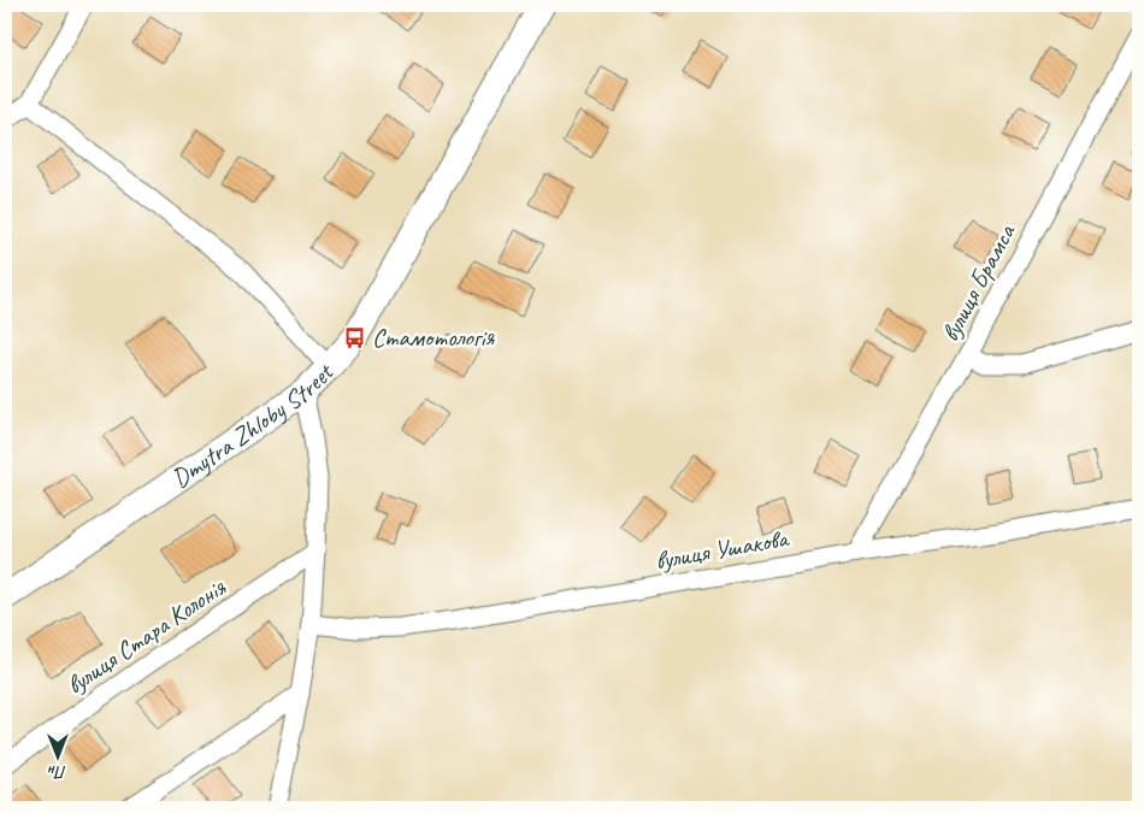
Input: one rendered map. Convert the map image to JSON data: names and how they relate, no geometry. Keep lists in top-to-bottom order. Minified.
{"streets":{"main road":["Dmytra Zhloby Street"],"street":["вулиця Брамса","вулиця Ушакова","вулиця Стара Колонія"]},"crossings":[["вулиця Брамса","вулиця Ушакова"]],"places":{"bus stop":["Стамотологія"]},"north":"bottom"}
